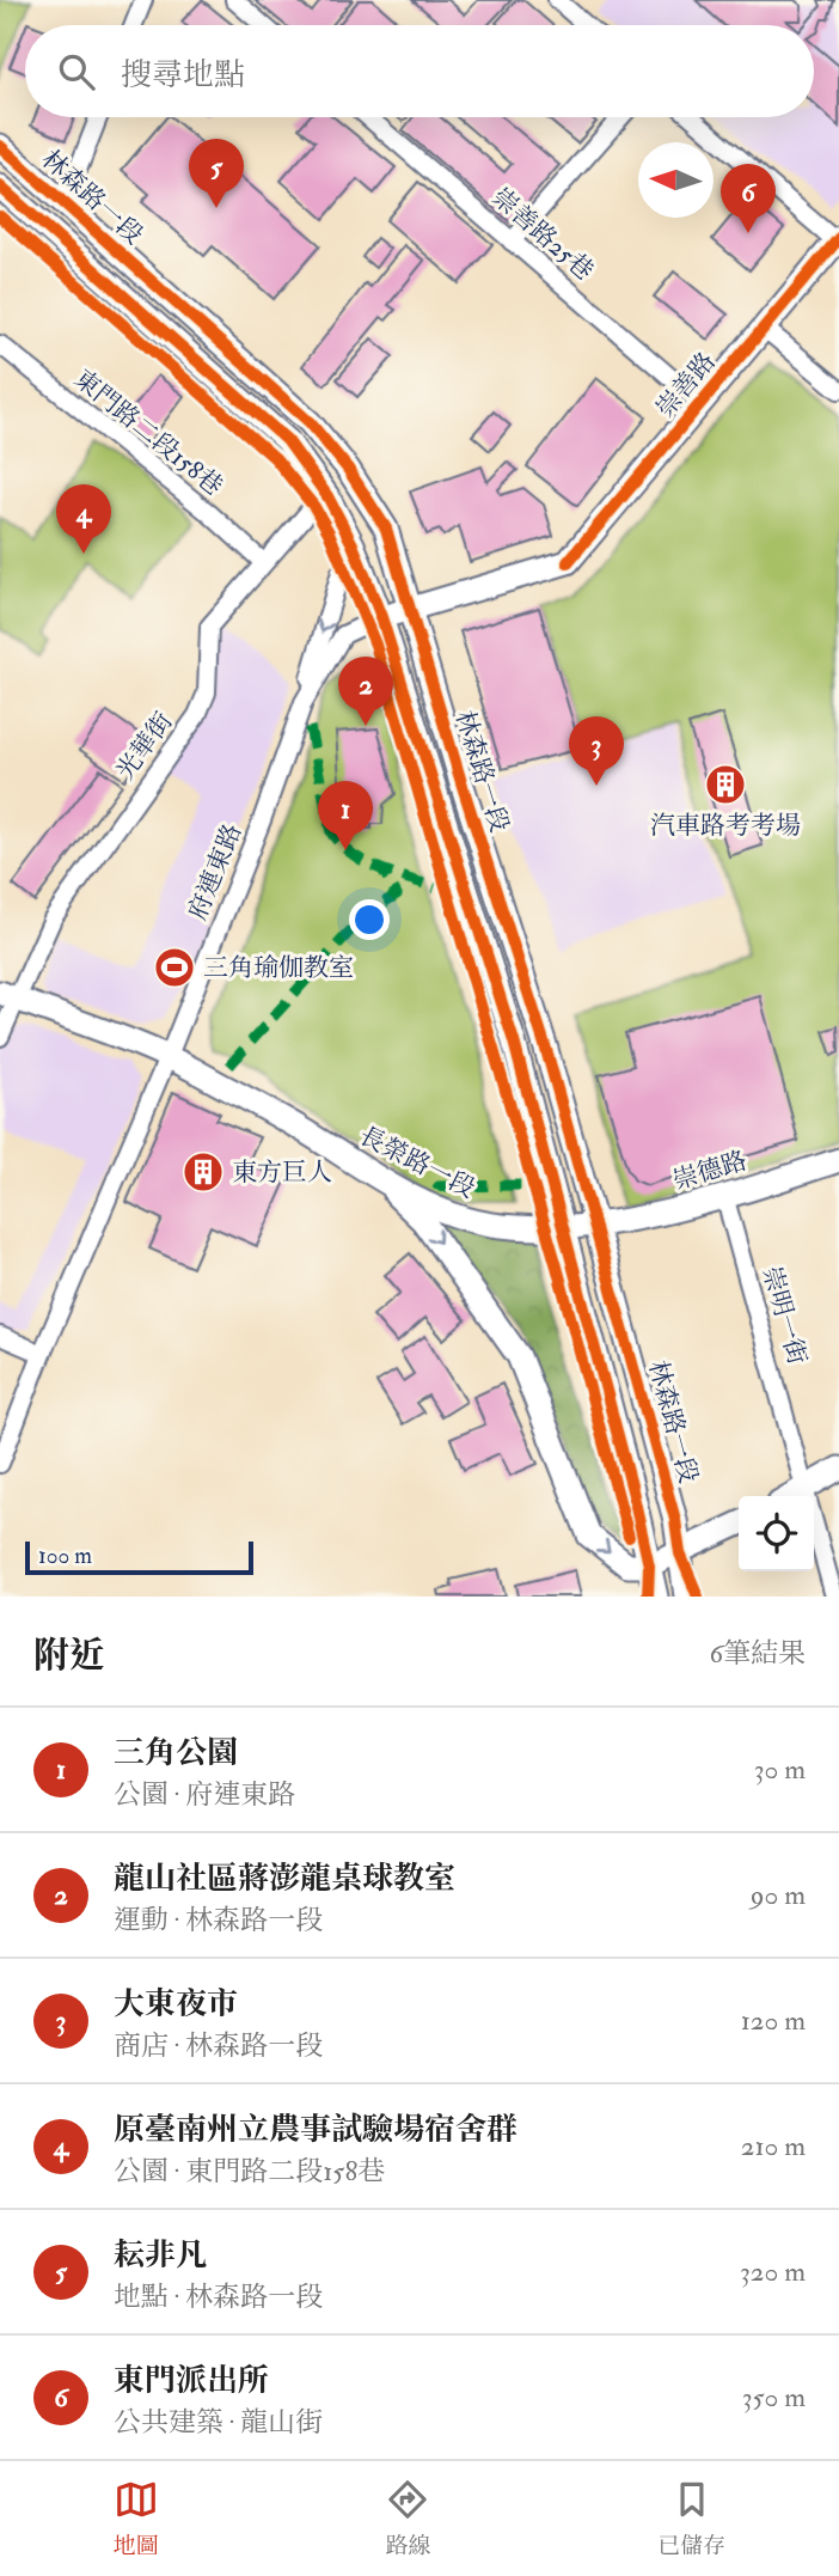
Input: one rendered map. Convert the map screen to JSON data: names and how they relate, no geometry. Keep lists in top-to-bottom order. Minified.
{"streets":{"street":["林森路一段","崇善路25巷","崇善路","東門路二段158巷","光華街","府連東路","長榮路一段","崇德路","崇明一街"]},"crossings":[["林森路一段","崇善路"],["林森路一段","光華街"],["林森路一段","府連東路"],["林森路一段","長榮路一段"],["林森路一段","崇德路"],["崇善路25巷","崇善路"],["崇善路","府連東路"],["東門路二段158巷","光華街"],["光華街","長榮路一段"],["府連東路","長榮路一段"],["長榮路一段","崇德路"],["崇德路","崇明一街"]],"places":{"building":["汽車路考考場","東方巨人"],"sports":["三角瑜伽教室"]},"scale_bar":"100 m","north":"left","page":{"search":"搜尋地點","pins":["5","6","4","2","3","1"],"scale":"100 m","heading":["附近","6筆結果"],"list":[{"mark":"1","name":"三角公園","note":"公園 · 府連東路","value":"30 m"},{"mark":"2","name":"龍山社區蔣澎龍桌球教室","note":"運動 · 林森路一段","value":"90 m"},{"mark":"3","name":"大東夜市","note":"商店 · 林森路一段","value":"120 m"},{"mark":"4","name":"原臺南州立農事試驗場宿舍群","note":"公園 · 東門路二段158巷","value":"210 m"},{"mark":"5","name":"耘非凡","note":"地點 · 林森路一段","value":"320 m"},{"mark":"6","name":"東門派出所","note":"公共建築 · 龍山街","value":"350 m"}],"nav":["地圖","路線","已儲存"]}}
